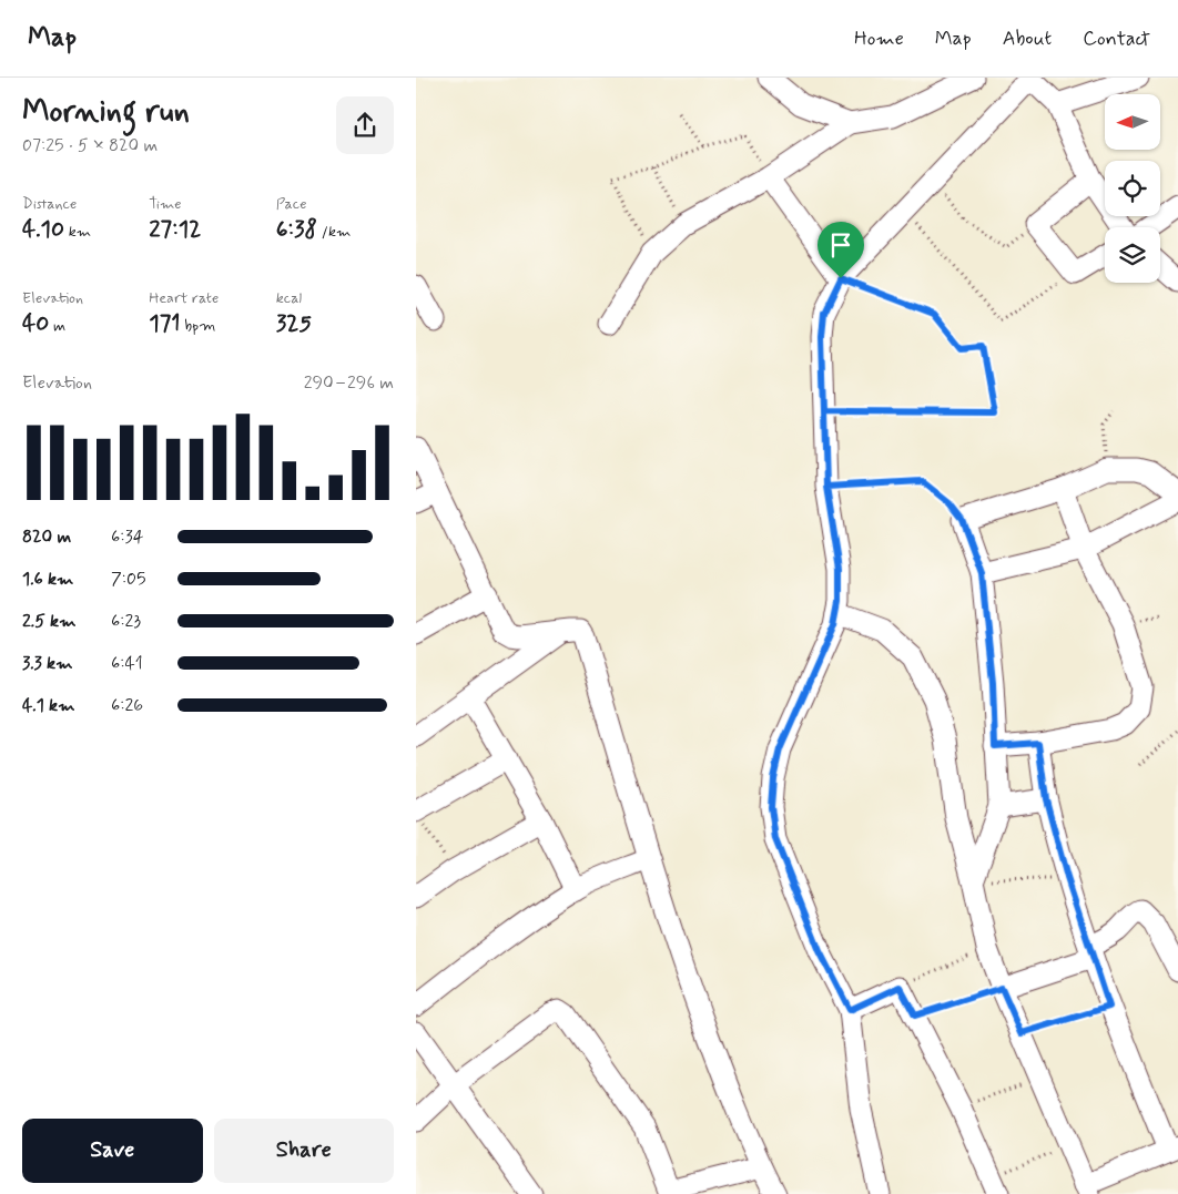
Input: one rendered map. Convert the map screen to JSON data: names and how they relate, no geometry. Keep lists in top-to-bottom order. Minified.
{"north":"left","page":{"header":"Map","nav":["Home","Map","About","Contact"],"heading":["Morning run","07:25 · 5 × 820 m"],"stats":[["Distance","4.10 km"],["Time","27:12"],["Pace","6:38 /km"],["Elevation","40 m"],["Heart rate","171 bpm"],["kcal","325"]],"chart":["Elevation","290–296 m"],"list":[{"name":"820 m","note":"6:34"},{"name":"1.6 km","note":"7:05"},{"name":"2.5 km","note":"6:23"},{"name":"3.3 km","note":"6:41"},{"name":"4.1 km","note":"6:26"}],"buttons":["Save","Share"]}}
